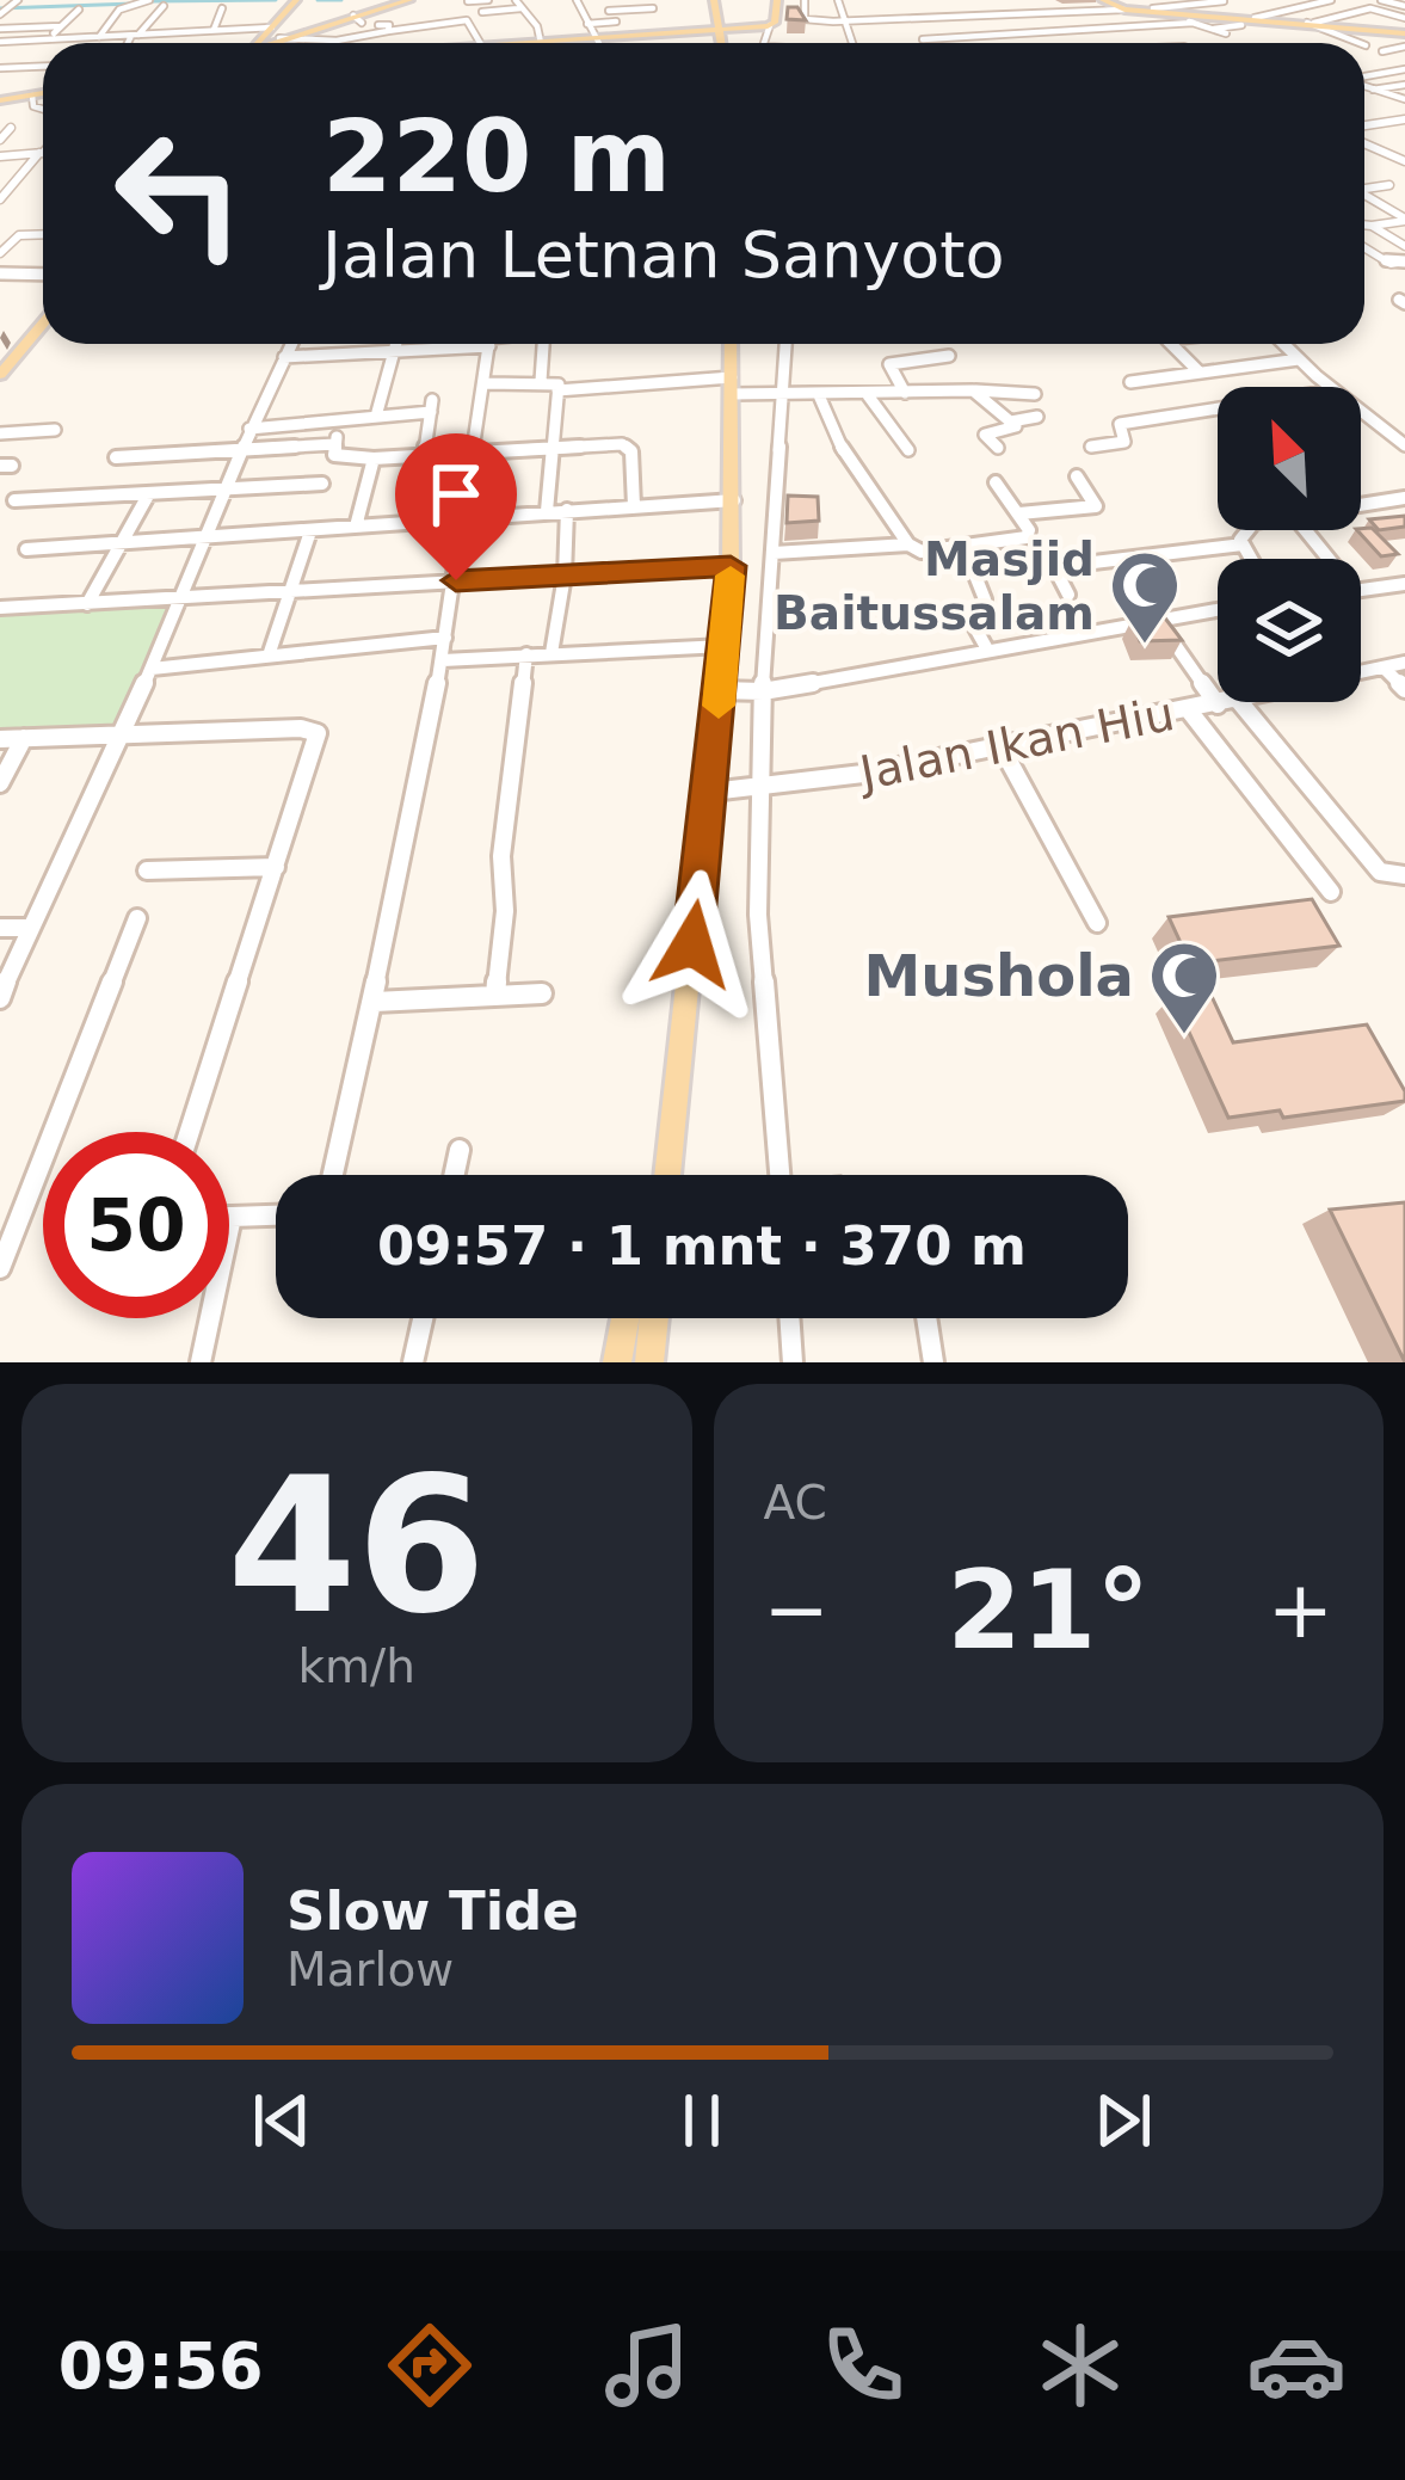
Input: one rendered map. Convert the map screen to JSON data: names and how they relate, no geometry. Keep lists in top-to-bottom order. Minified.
{"streets":{"street":["Jalan Ikan Hiu"]},"places":{"mosque":["Masjid Baitussalam","Mushola"]},"north":"top left","page":{"turn":["220 m","Jalan Letnan Sanyoto"],"limit":"50","trip":"09:57 · 1 mnt · 370 m","tile":[["46","km/h"],"AC"],"heat":["−","21°","+"],"song":["Slow Tide","Marlow"],"tabs":"09:56"}}
